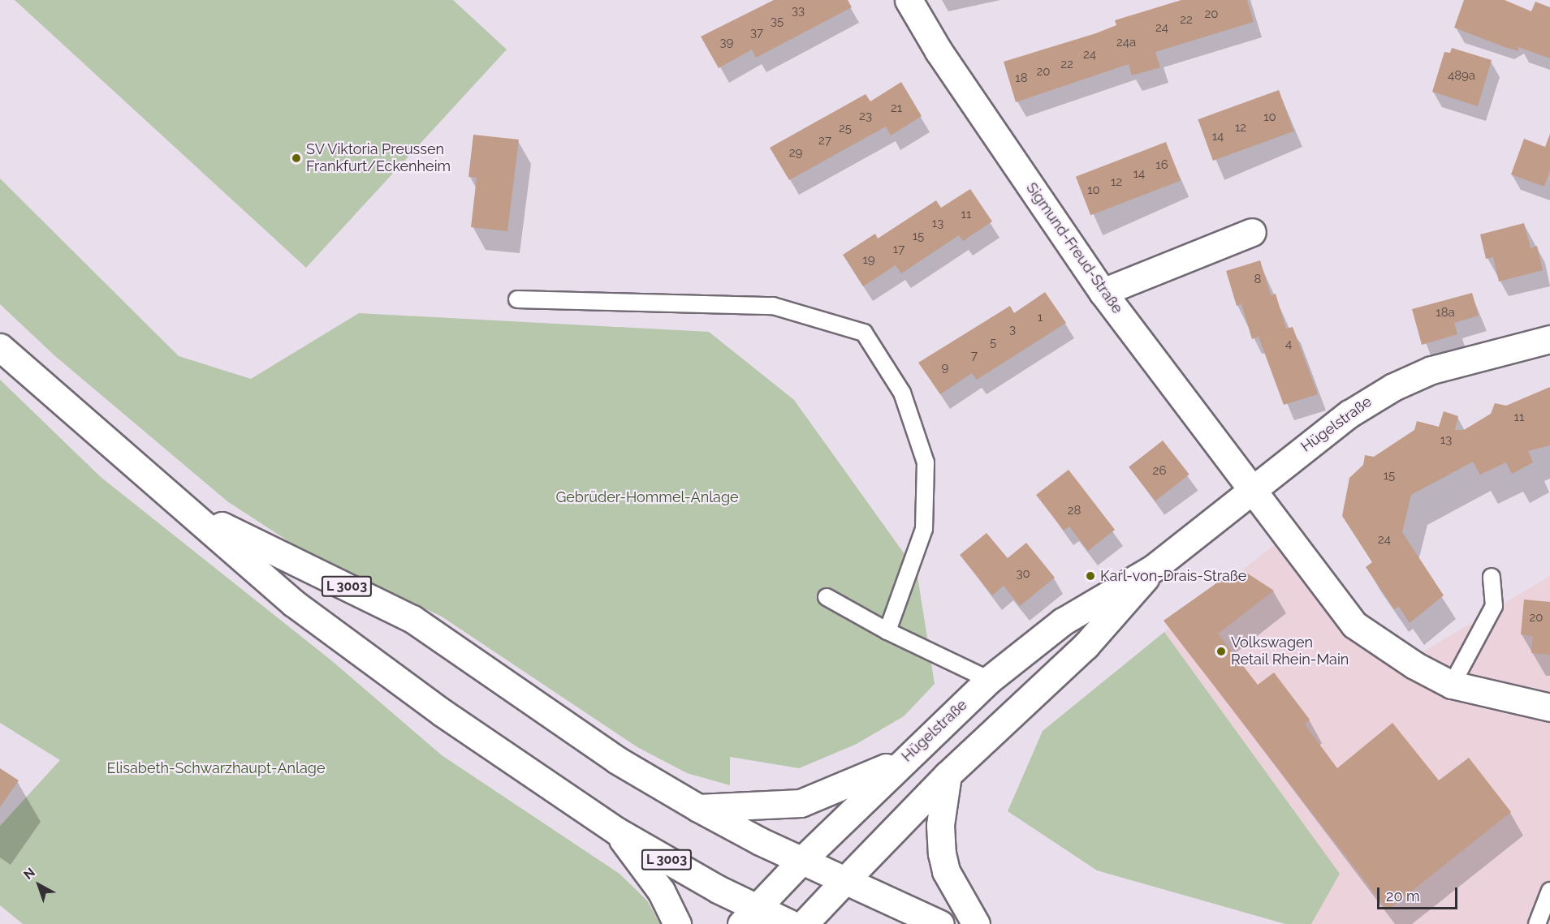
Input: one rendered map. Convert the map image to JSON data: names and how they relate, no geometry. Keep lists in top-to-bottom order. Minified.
{"streets":{"street":["Sigmund-Freud-Straße","Hügelstraße","L 3003"]},"crossings":[["Sigmund-Freud-Straße","Hügelstraße"],["Hügelstraße","L 3003"]],"parks":["Gebrüder-Hommel-Anlage","Elisabeth-Schwarzhaupt-Anlage"],"places":["SV Viktoria Preussen Frankfurt/Eckenheim","Karl-von-Drais-Straße","Volkswagen Retail Rhein-Main"],"house_numbers":["33","20","22","35","24","37","39","24a","24","22","20","489a","18","21","23","10","12","25","14","27","29","16","14","12","10","11","13","15","17","19","8","18a","1","3","5","4","7","9","11","13","26","15","28","24","30","20"],"scale_bar":"20 m","north":"top left"}
